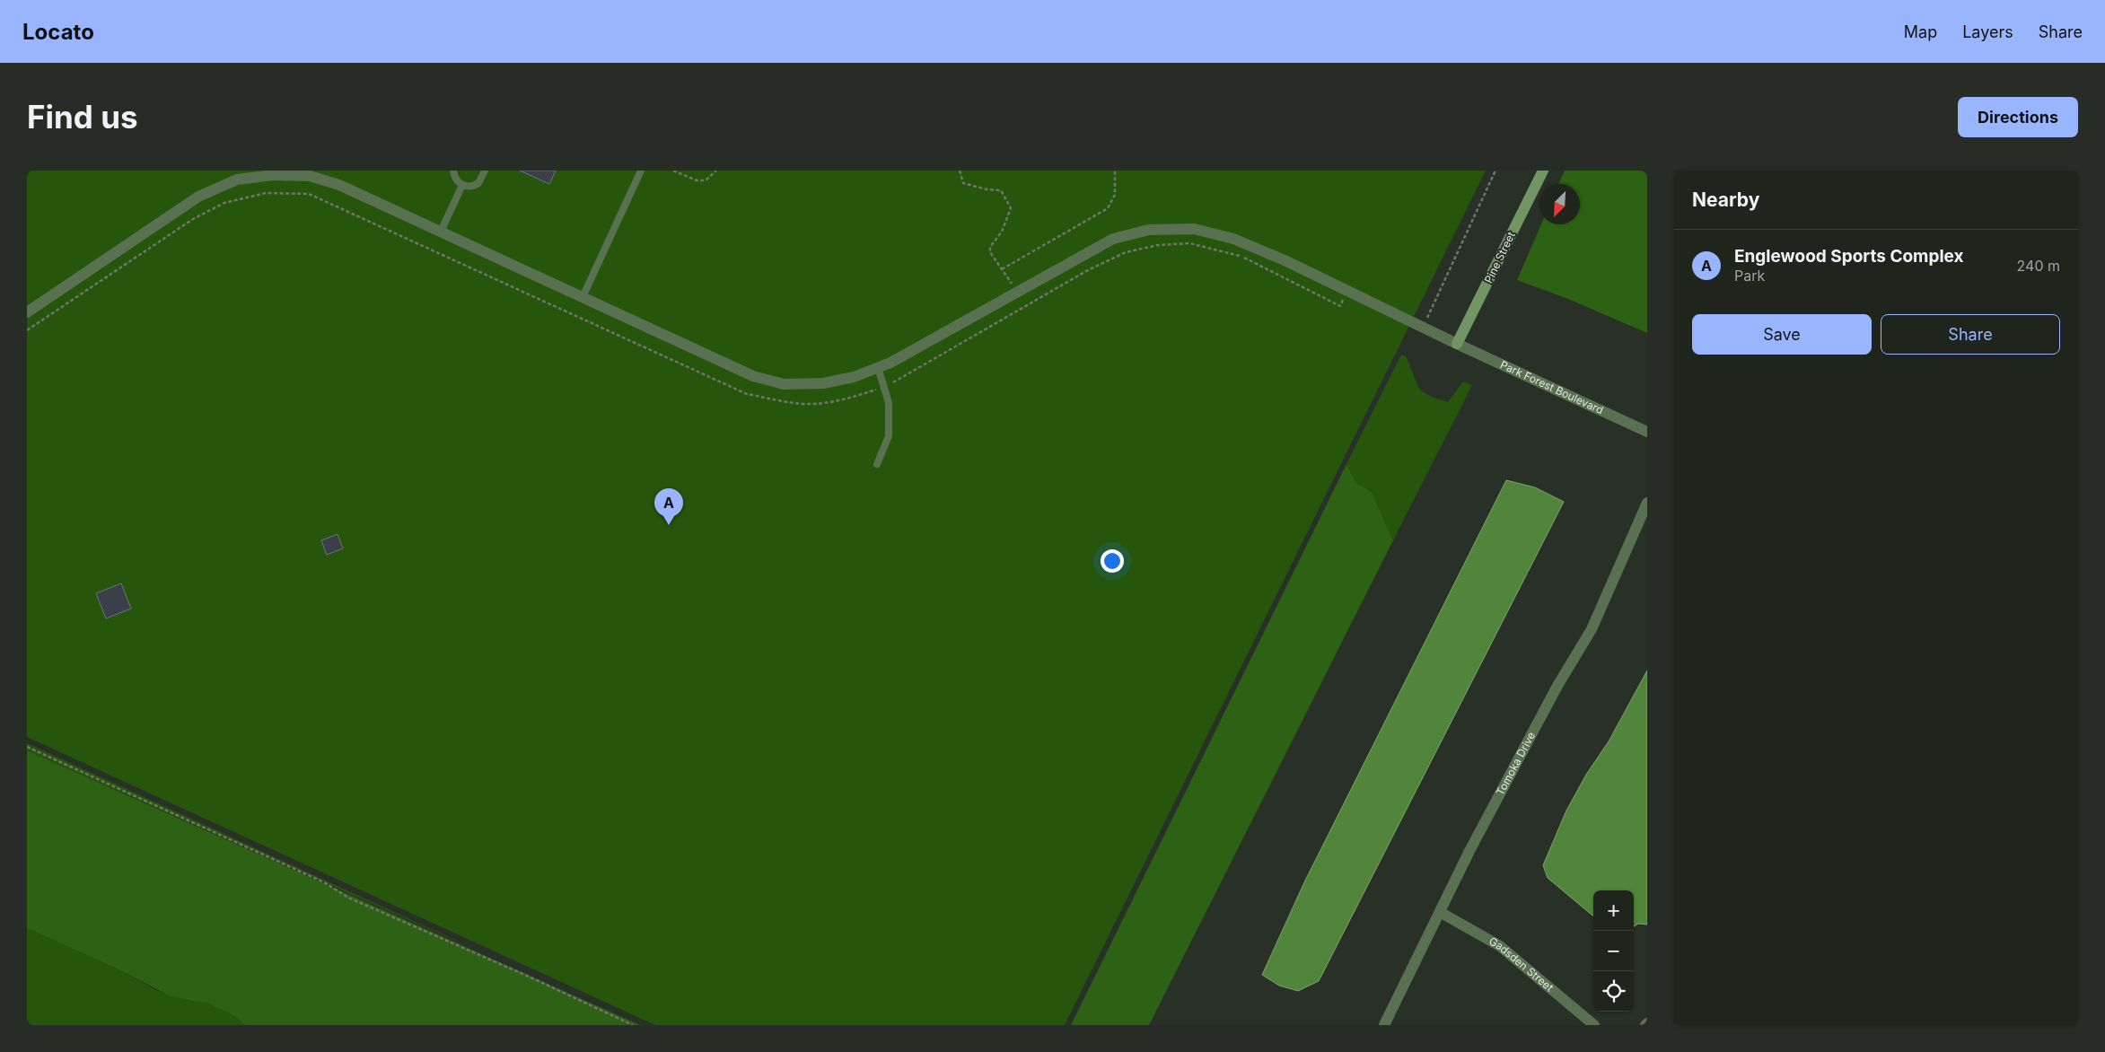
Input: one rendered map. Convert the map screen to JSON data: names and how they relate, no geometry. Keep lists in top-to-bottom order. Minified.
{"streets":{"street":["Pine Street","Park Forest Boulevard","Tomoka Drive","Gadsden Street"]},"crossings":[["Pine Street","Park Forest Boulevard"],["Tomoka Drive","Gadsden Street"]],"north":"bottom left","page":{"header":"Locato","nav":["Map","Layers","Share"],"buttons":["Directions",["Save","Share"]],"title":"Find us","heading":"Nearby","list":[{"mark":"A","name":"Englewood Sports Complex","note":"Park","value":"240 m"}],"pins":"A","map_buttons":["+","−"]}}
